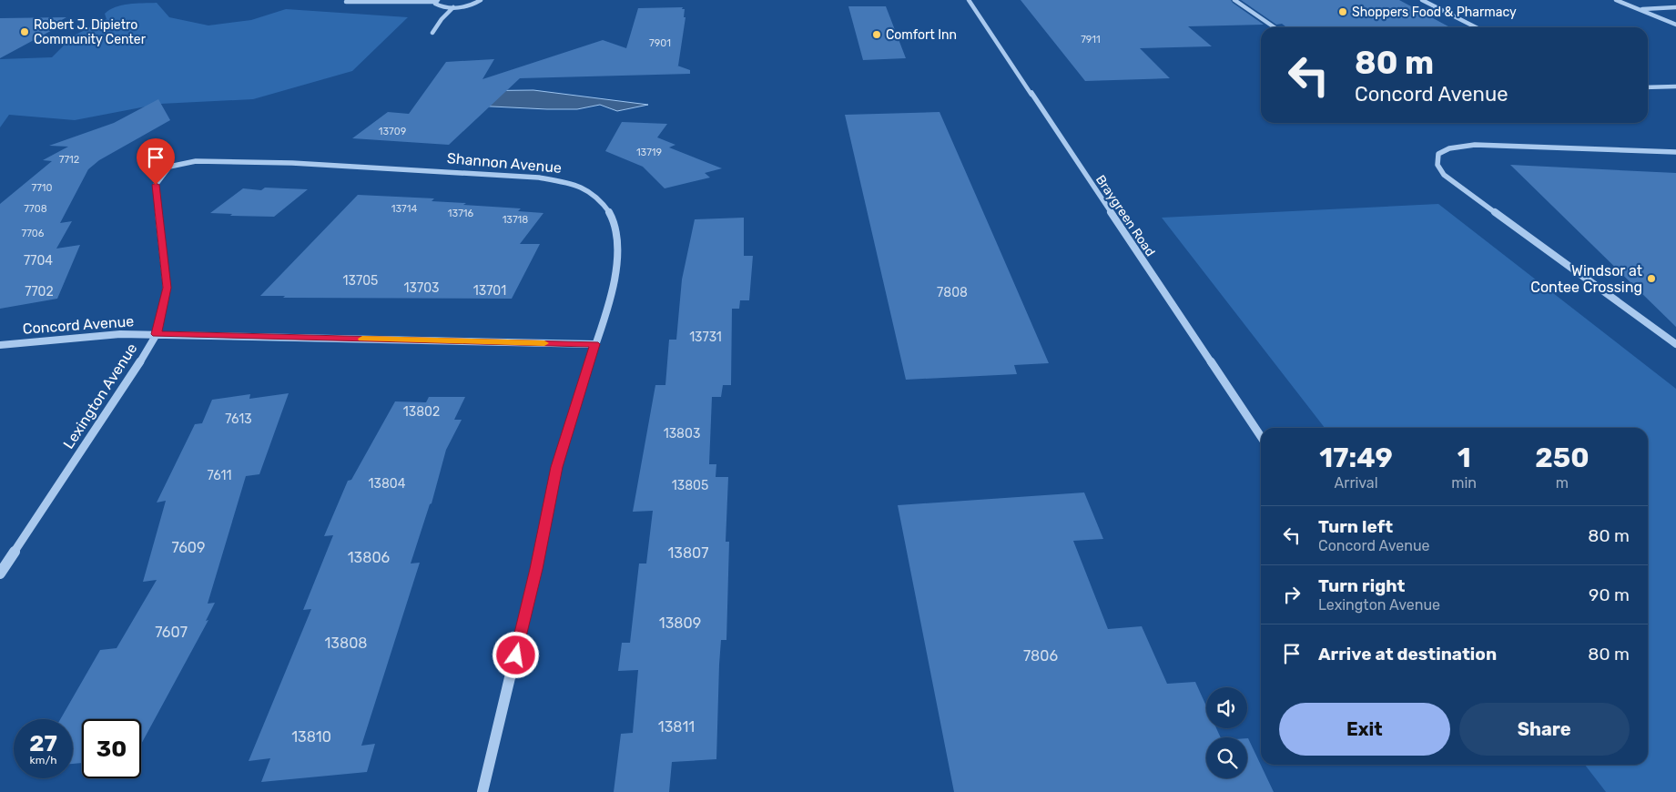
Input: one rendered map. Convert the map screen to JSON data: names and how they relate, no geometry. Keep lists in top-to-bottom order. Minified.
{"streets":{"street":["Shannon Avenue","Braygreen Road","Concord Avenue","Lexington Avenue"]},"crossings":[["Shannon Avenue","Concord Avenue"],["Shannon Avenue","Lexington Avenue"],["Concord Avenue","Lexington Avenue"]],"places":["Shoppers Food & Pharmacy","Robert J. Dipietro Community Center","Comfort Inn","Windsor at Contee Crossing"],"house_numbers":["7911","7901","13709","13719","7712","7710","7708","13714","13716","13718","7706","7704","13705","13703","13701","7702","7808","13731","13802","7613","13803","7611","13804","13805","7609","13807","13806","13809","7607","13808","7806","13811","13810"],"page":{"turn":["80 m","Concord Avenue"],"eta":["17:49","Arrival","1","min","250","m"],"list":[{"name":"Turn left","note":"Concord Avenue","value":"80 m"},{"name":"Turn right","note":"Lexington Avenue","value":"90 m"},{"name":"Arrive at destination","value":"80 m"}],"buttons":["Exit","Share"],"speed":"27 km/h","limit":"30"}}
